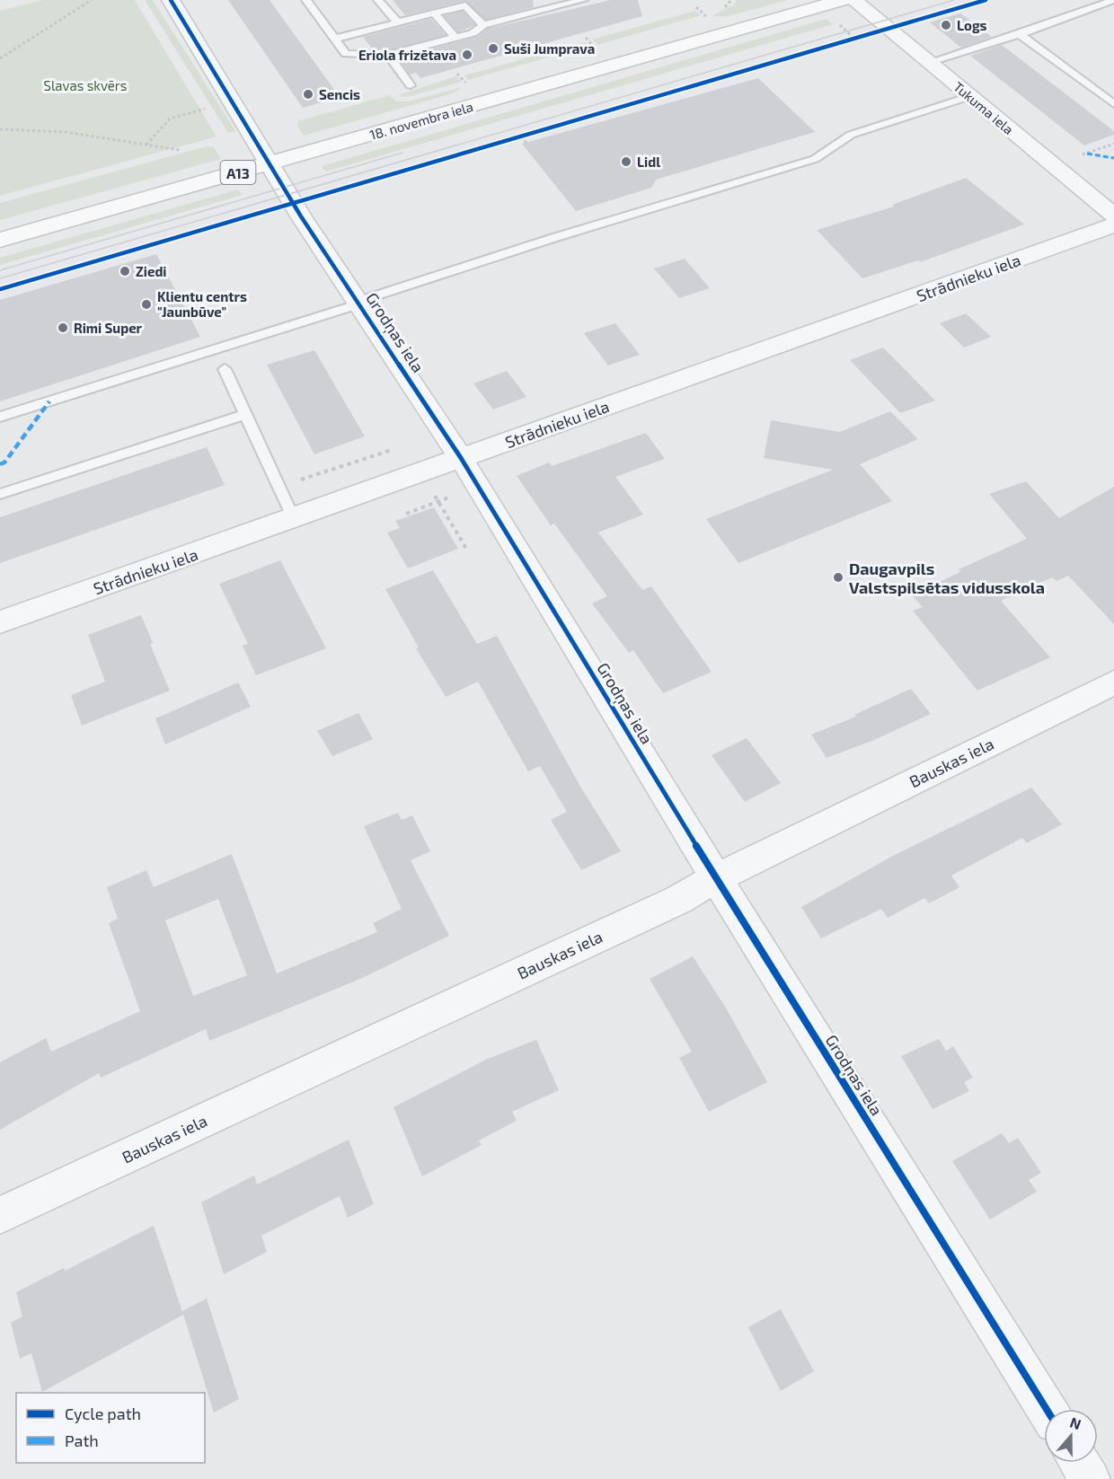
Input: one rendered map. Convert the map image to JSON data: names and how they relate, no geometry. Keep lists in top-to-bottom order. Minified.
{"streets":{"main road":["18. novembra iela","A13"],"street":["Tukuma iela","Strādnieku iela","Grodņas iela","Bauskas iela"]},"crossings":[["18. novembra iela","Grodņas iela"],["Strādnieku iela","Grodņas iela"],["Grodņas iela","Bauskas iela"]],"parks":["Slavas skvērs"],"places":["Logs","Suši Jumprava","Eriola frizētava","Sencis","Lidl","Ziedi","Klientu centrs \"Jaunbūve\"","Rimi Super","Daugavpils Valstspilsētas vidusskola"],"legend":["Cycle path","Path"],"north":"top"}
